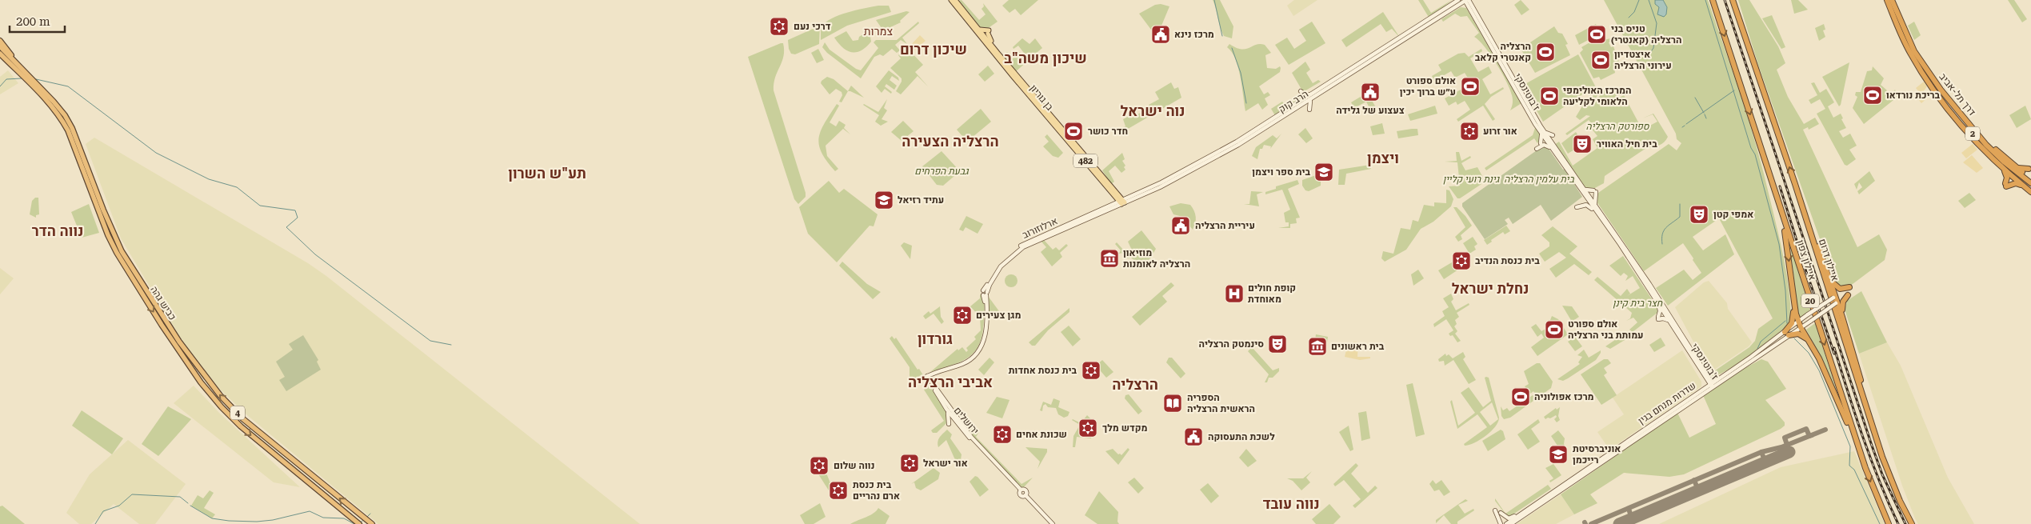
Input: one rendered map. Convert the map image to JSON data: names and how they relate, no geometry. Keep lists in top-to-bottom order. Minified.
{"streets":{"highway":["דרך תל-אביב","2","איילון צפון","איילון דרום","20","כביש גהה","4"],"main road":["ז'בוטינסקי","בן גוריון","הרב קוק","482","ארלוזורוב","שדרות מנחם בגין","ירושלים"]},"crossings":[["ז'בוטינסקי","הרב קוק"],["ז'בוטינסקי","שדרות מנחם בגין"],["דרך תל-אביב","2"],["בן גוריון","הרב קוק"],["בן גוריון","ארלוזורוב"],["הרב קוק","ארלוזורוב"]],"one_way":["איילון דרום"],"districts":["צמרות","שיכון דרום","שיכון משה\"ב","נוה ישראל","הרצליה הצעירה","ויצמן","תע\"ש השרון","נווה הדר","נחלת ישראל","גורדון","אביבי הרצליה","הרצליה","נווה עובד"],"parks":["ספורטק הרצליה","גבעת הפרחים","גינת רועי קליין","בית עלמין הרצליה","חצר בית קינן"],"places":{"synagogue":["דרכי נעם","אור זרוע","בית כנסת הנדיב","מגן צעירים","בית כנסת אחדות","מקדש מלך","שכונת אחים","אור ישראל","נווה שלום","בית כנסת ארם נהריים"],"public building":["מרכז נינא","צעצוע של גלידה","עיריית הרצליה","לשכת התעסוקה"],"sports":["טניס בני הרצליה (קאנטרי)","הרצליה קאנטרי קלאב","איצטדיון עירוני הרצליה","אולם ספורט ע״ש ברוך יכין","בריכת נורדאו","המרכז האולימפי הלאומי לקליעה","חדר כושר","אולם ספורט עמותת בני הרצליה","מרכז אפולוניה"],"theatre":["בית חיל האוויר","אמפי קטן","סינמטק הרצליה"],"school or university":["בית ספר ויצמן","עתיד רזיאל","אוניברסיטת רייכמן"],"museum":["מוזיאון הרצליה לאומנות","בית ראשונים"],"hospital":["קופת חולים מאוחדת"],"library":["הספריה הראשית הרצליה"]},"scale_bar":"200 m"}
